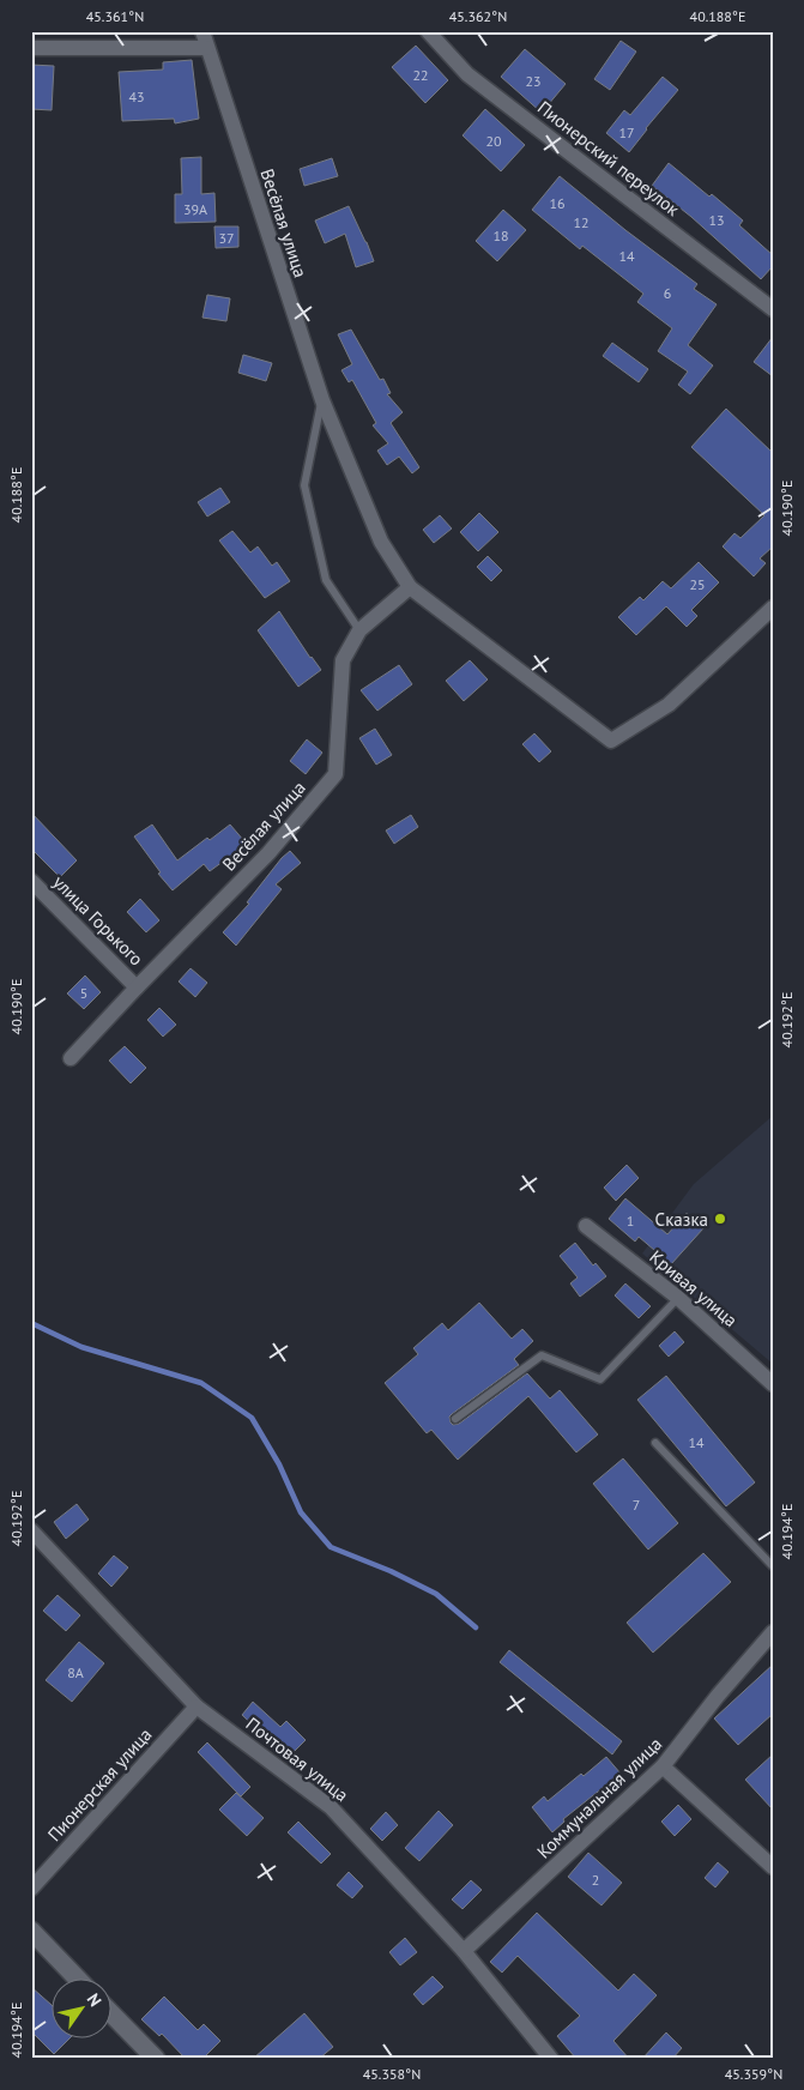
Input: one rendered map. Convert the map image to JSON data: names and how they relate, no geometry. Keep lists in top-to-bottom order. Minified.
{"streets":{"street":["Пионерский переулок","Весёлая улица","улица Горького","Кривая улица","Почтовая улица","Пионерская улица","Коммунальная улица"]},"crossings":[["Весёлая улица","улица Горького"],["Почтовая улица","Пионерская улица"],["Почтовая улица","Коммунальная улица"]],"places":["Сказка"],"house_numbers":["22","23","43","17","20","16","39А","13","12","18","37","14","6","25","5","1","14","7","8А","2"],"north":"top right","coordinates":["45.361°N","45.362°N","40.188°E","40.190°E","40.192°E","40.194°E","45.358°N","45.359°N"]}
